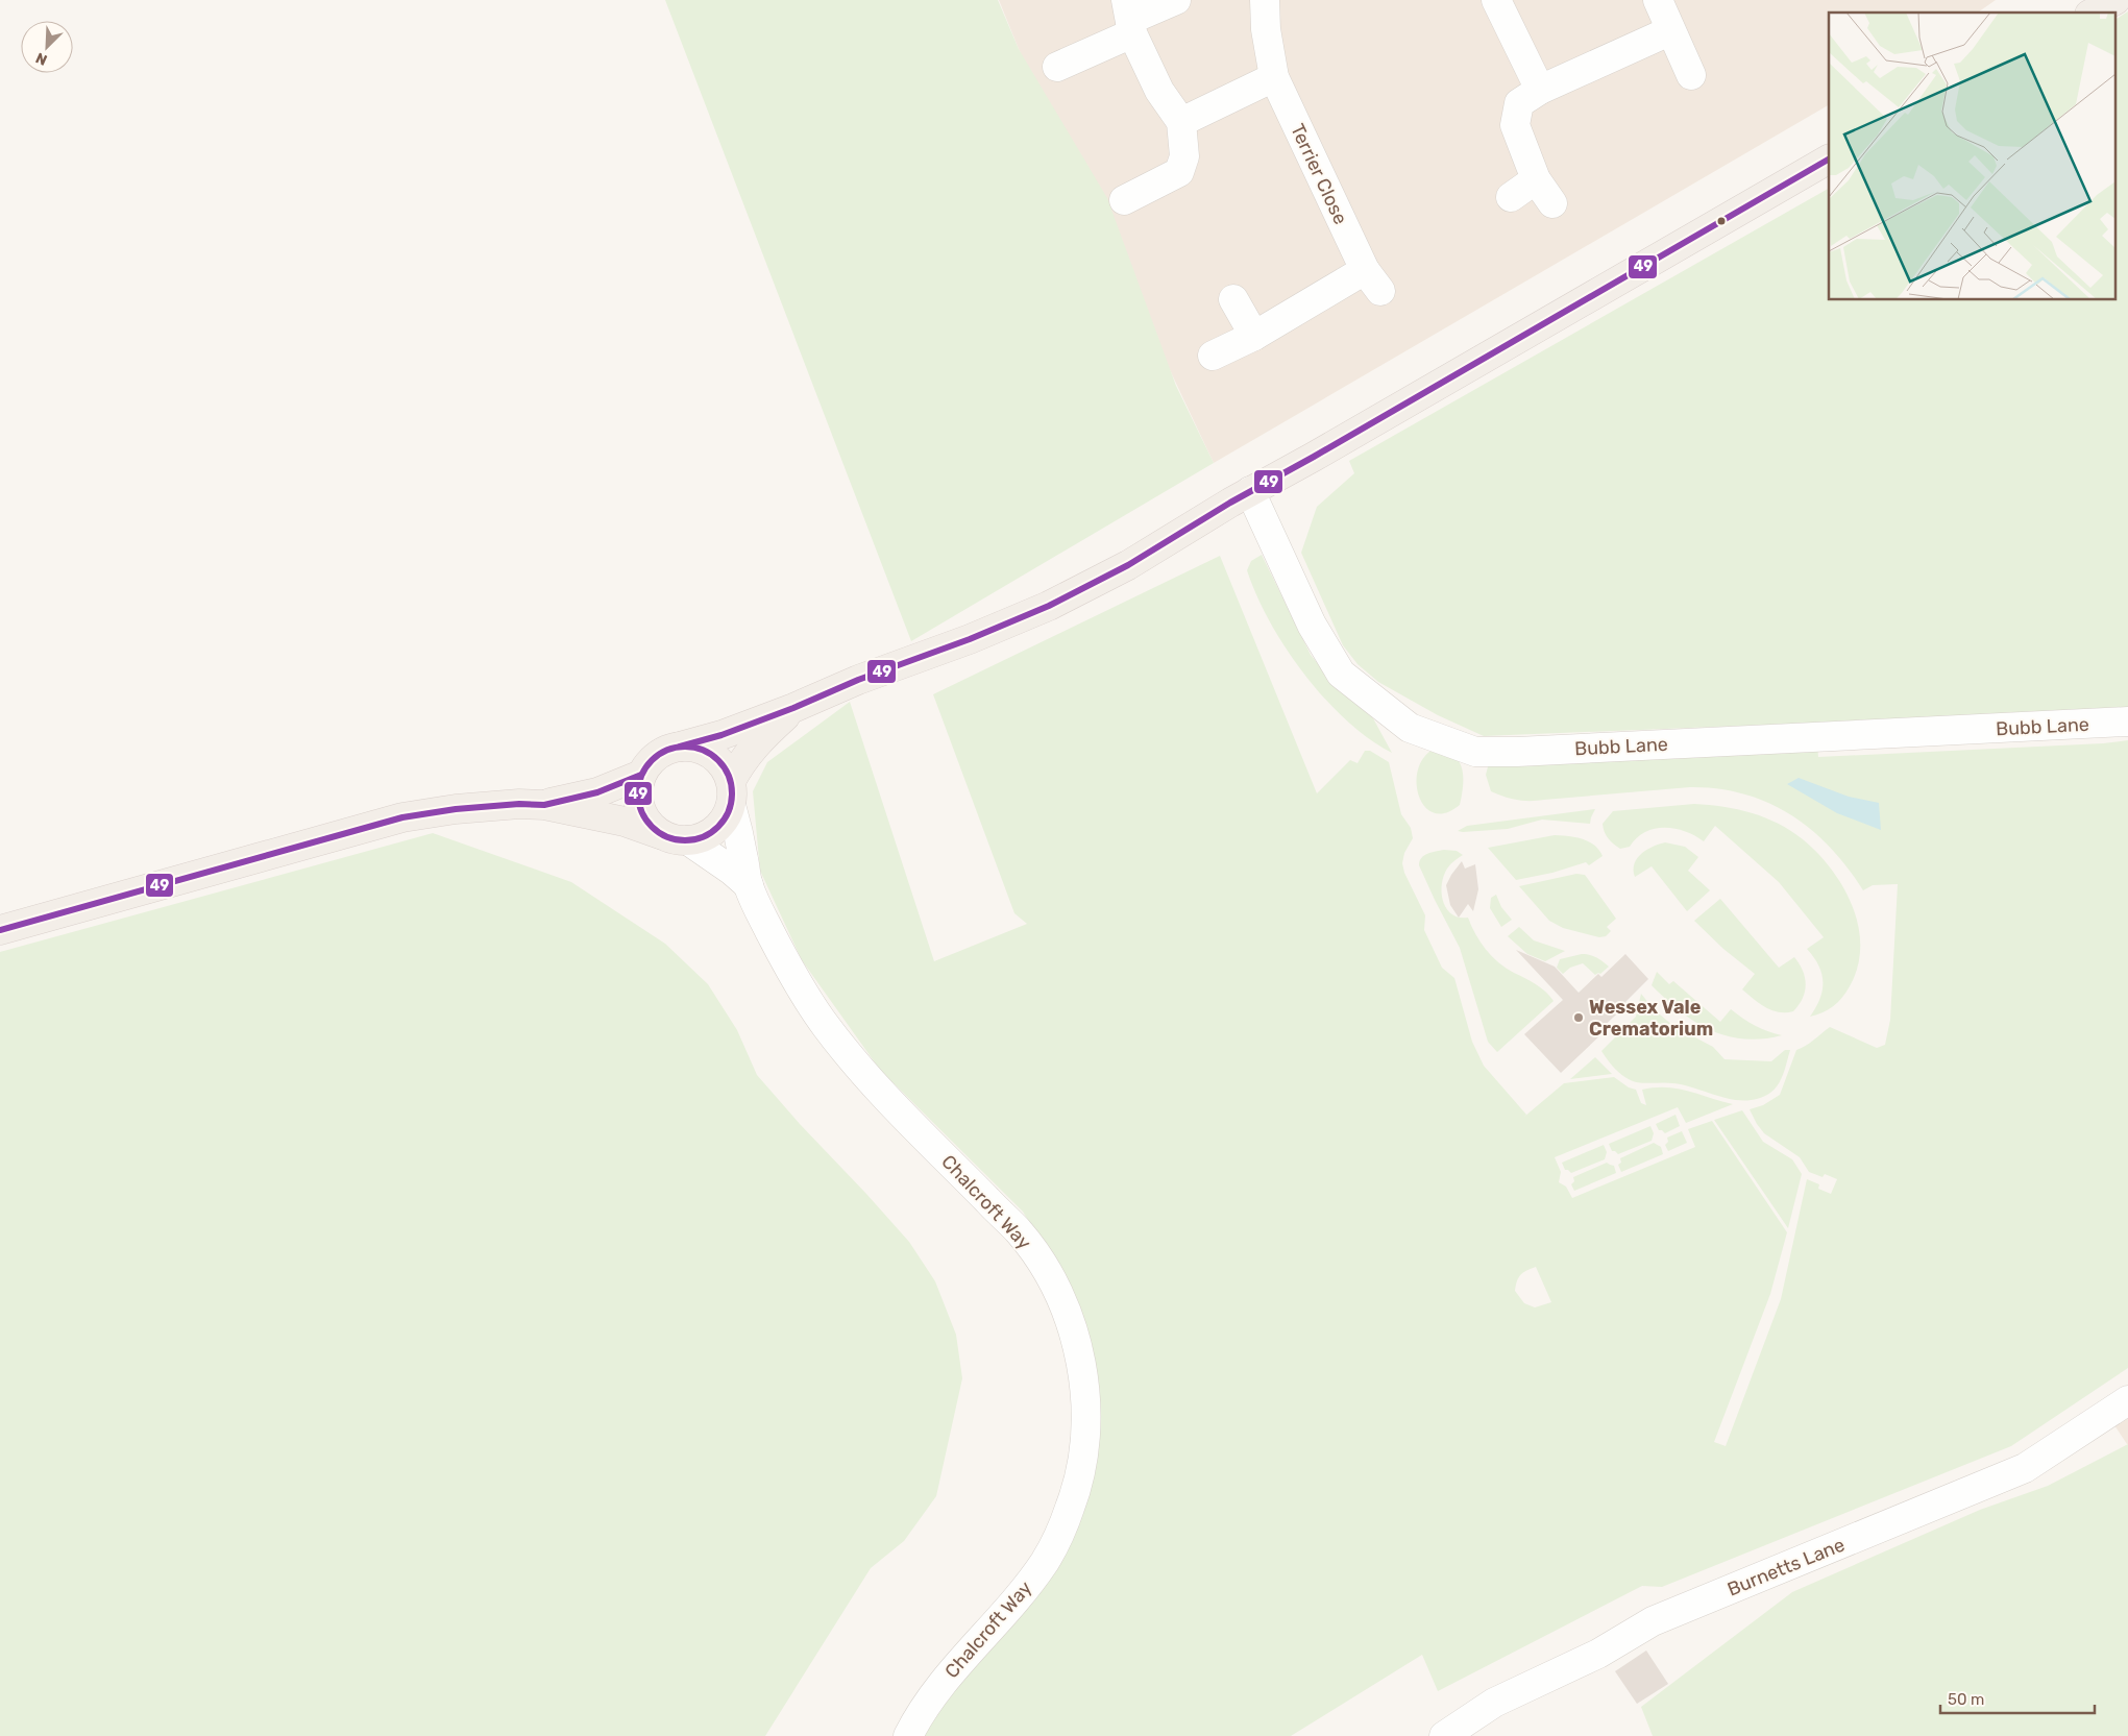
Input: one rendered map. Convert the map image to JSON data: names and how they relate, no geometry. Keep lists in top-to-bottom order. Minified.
{"streets":{"street":["Terrier Close","Bubb Lane","Chalcroft Way","Burnetts Lane"]},"places":["Wessex Vale Crematorium"],"lines":["transit line 49"],"scale_bar":"50 m","north":"bottom left"}
